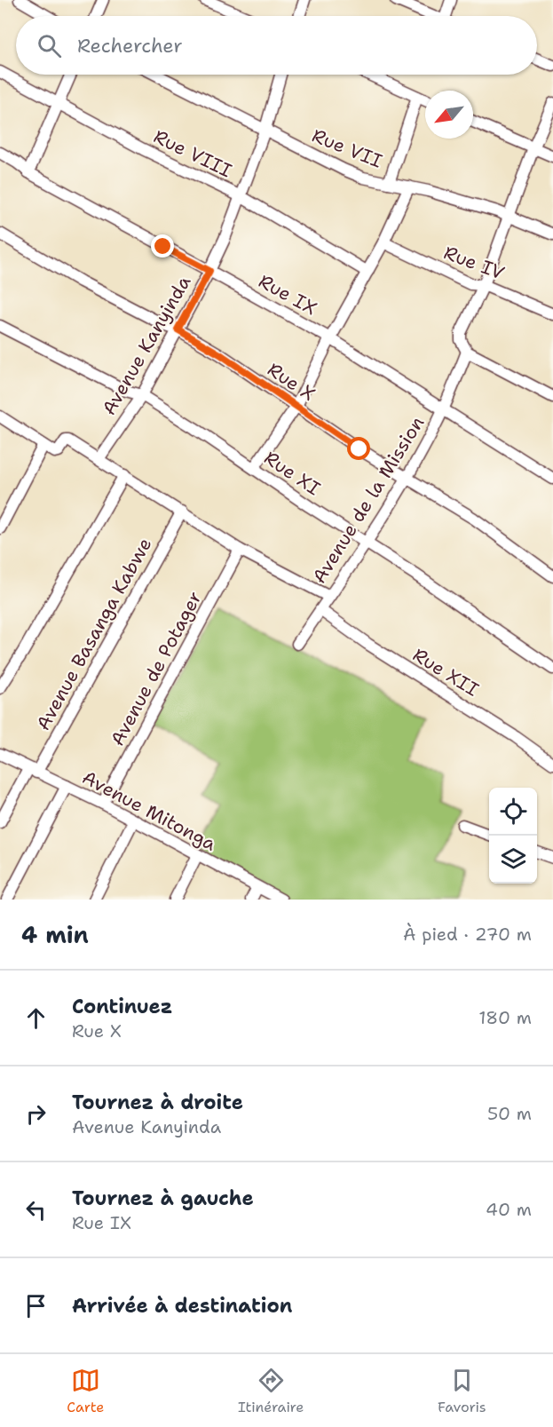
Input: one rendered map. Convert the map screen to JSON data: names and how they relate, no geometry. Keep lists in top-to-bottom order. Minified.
{"streets":{"street":["Rue VII","Rue VIII","Rue IV","Rue IX","Avenue Kanyinda","Rue X","Rue XI","Avenue de la Mission","Avenue Basanga Kabwe","Avenue de Potager","Rue XII","Avenue Mitonga"]},"crossings":[["Rue VII","Avenue Kanyinda"],["Rue VIII","Avenue Kanyinda"],["Rue IX","Avenue Kanyinda"],["Rue IX","Avenue de la Mission"],["Avenue Kanyinda","Rue X"],["Avenue Kanyinda","Rue XI"],["Rue X","Avenue de la Mission"],["Rue XI","Avenue de la Mission"],["Avenue de la Mission","Rue XII"],["Avenue Basanga Kabwe","Avenue Mitonga"],["Avenue de Potager","Avenue Mitonga"]],"north":"bottom left","page":{"search":"Rechercher","heading":["4 min","À pied · 270 m"],"list":[["Continuez","Rue X","180 m"],["Tournez à droite","Avenue Kanyinda","50 m"],["Tournez à gauche","Rue IX","40 m"],"Arrivée à destination"],"nav":["Carte","Itinéraire","Favoris"]}}
